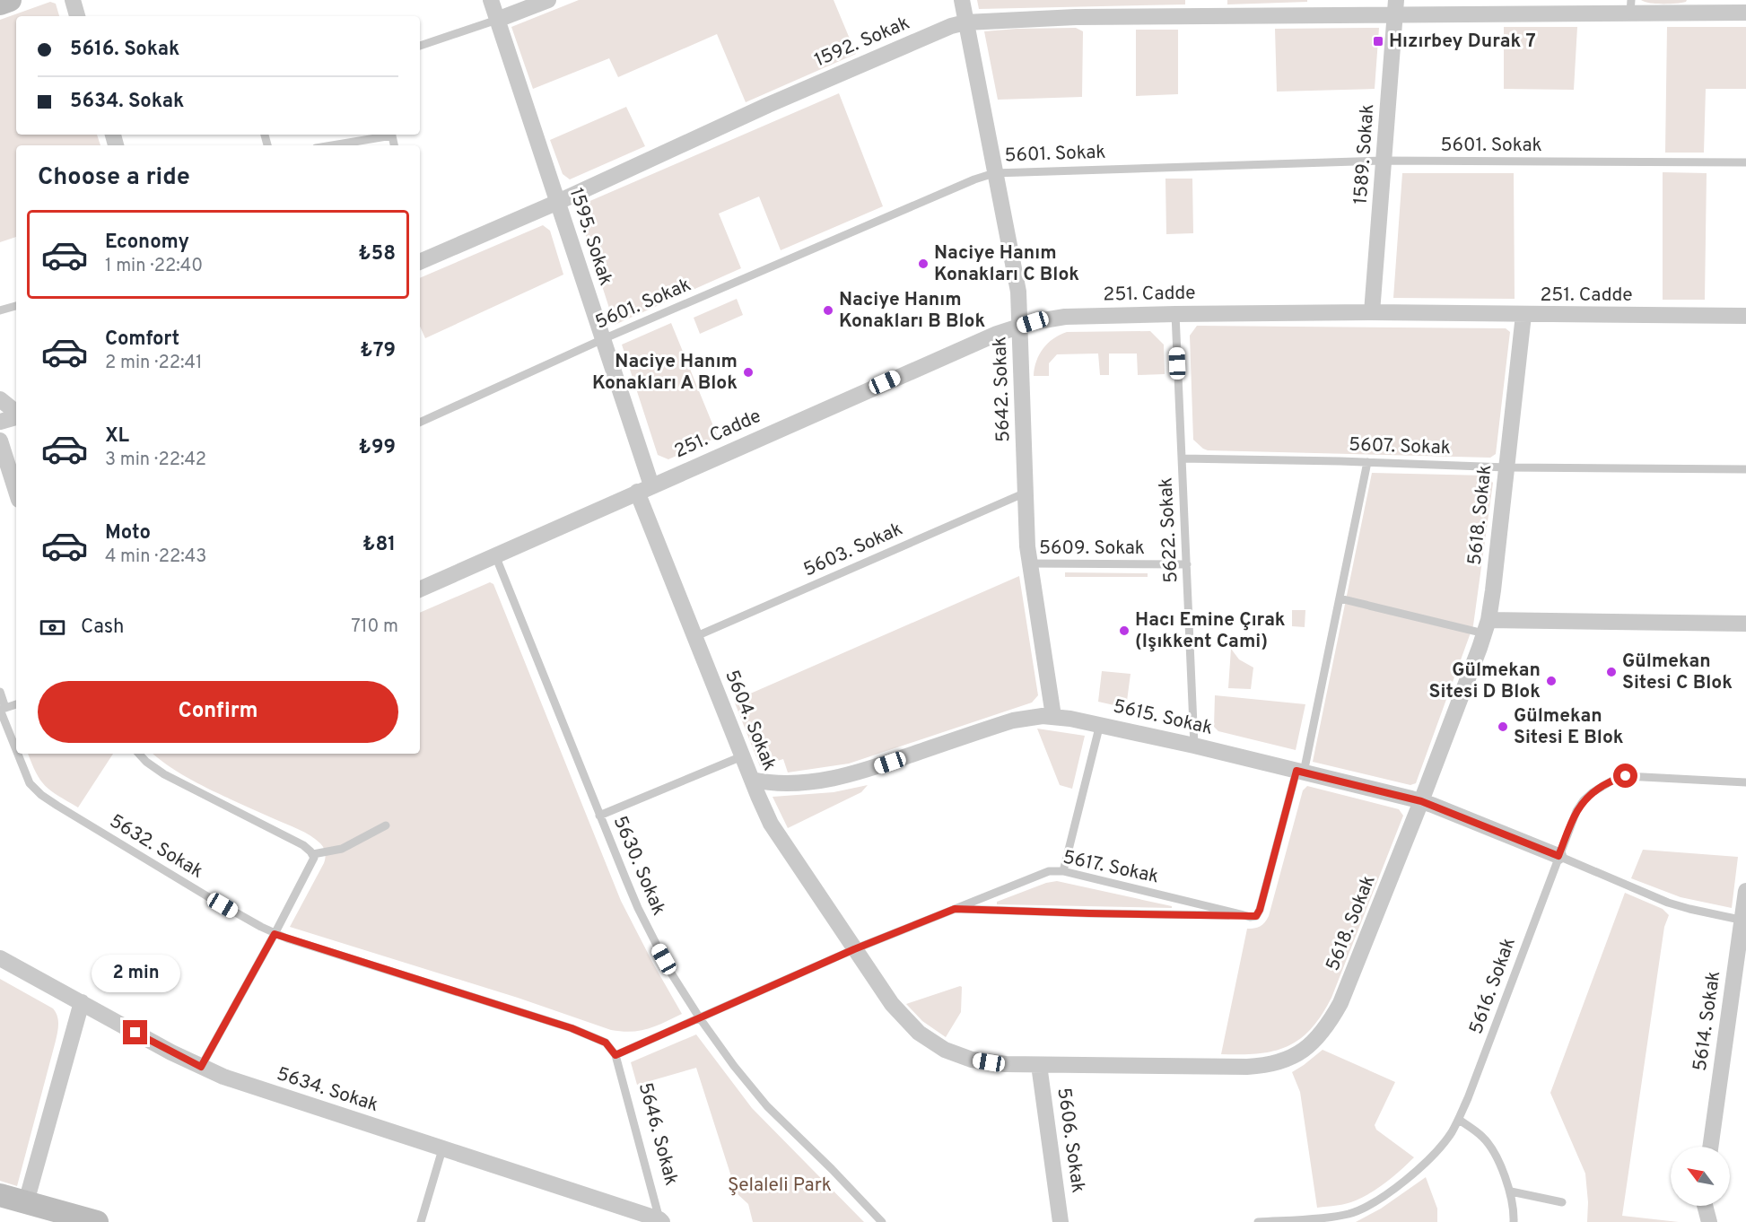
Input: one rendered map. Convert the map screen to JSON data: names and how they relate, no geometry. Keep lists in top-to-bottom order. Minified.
{"streets":{"street":["1592. Sokak","1589. Sokak","1595. Sokak","251. Cadde","5642. Sokak","5618. Sokak","5615. Sokak","5604. Sokak","5614. Sokak","5634. Sokak","5606. Sokak"],"lane":["5601. Sokak","5607. Sokak","5622. Sokak","5609. Sokak","5603. Sokak","5632. Sokak","5630. Sokak","5617. Sokak","5616. Sokak","5646. Sokak"]},"crossings":[["1592. Sokak","1589. Sokak"],["1592. Sokak","1595. Sokak"],["1592. Sokak","5642. Sokak"],["5601. Sokak","1589. Sokak"],["5601. Sokak","1595. Sokak"],["5601. Sokak","5642. Sokak"],["1589. Sokak","251. Cadde"],["1595. Sokak","251. Cadde"],["1595. Sokak","5604. Sokak"],["251. Cadde","5642. Sokak"],["251. Cadde","5618. Sokak"],["251. Cadde","5622. Sokak"],["251. Cadde","5604. Sokak"],["251. Cadde","5630. Sokak"],["5642. Sokak","5609. Sokak"],["5642. Sokak","5603. Sokak"],["5642. Sokak","5615. Sokak"],["5607. Sokak","5618. Sokak"],["5607. Sokak","5622. Sokak"],["5618. Sokak","5615. Sokak"],["5618. Sokak","5604. Sokak"],["5618. Sokak","5617. Sokak"],["5618. Sokak","5606. Sokak"],["5622. Sokak","5609. Sokak"],["5622. Sokak","5615. Sokak"],["5603. Sokak","5604. Sokak"],["5615. Sokak","5604. Sokak"],["5615. Sokak","5616. Sokak"],["5604. Sokak","5617. Sokak"],["5632. Sokak","5617. Sokak"],["5632. Sokak","5646. Sokak"],["5630. Sokak","5617. Sokak"],["5617. Sokak","5646. Sokak"],["5634. Sokak","5646. Sokak"]],"parks":["Şelaleli Park"],"places":{"transit":["Hızırbey Durak 7"],"other":["Naciye Hanım Konakları C Blok","Naciye Hanım Konakları B Blok","Naciye Hanım Konakları A Blok","Hacı Emine Çırak (Işıkkent Cami)","Gülmekan Sitesi C Blok","Gülmekan Sitesi D Blok","Gülmekan Sitesi E Blok"]},"north":"top left","page":{"banner":["5616. Sokak","5634. Sokak"],"heading":"Choose a ride","list":[{"name":"Economy","note":"1 min · 22:40","value":"₺58"},{"name":"Comfort","note":"2 min · 22:41","value":"₺79"},{"name":"XL","note":"3 min · 22:42","value":"₺99"},{"name":"Moto","note":"4 min · 22:43","value":"₺81"}],"pay":["Cash","710 m"],"buttons":"Confirm","bubble":"2 min"}}
